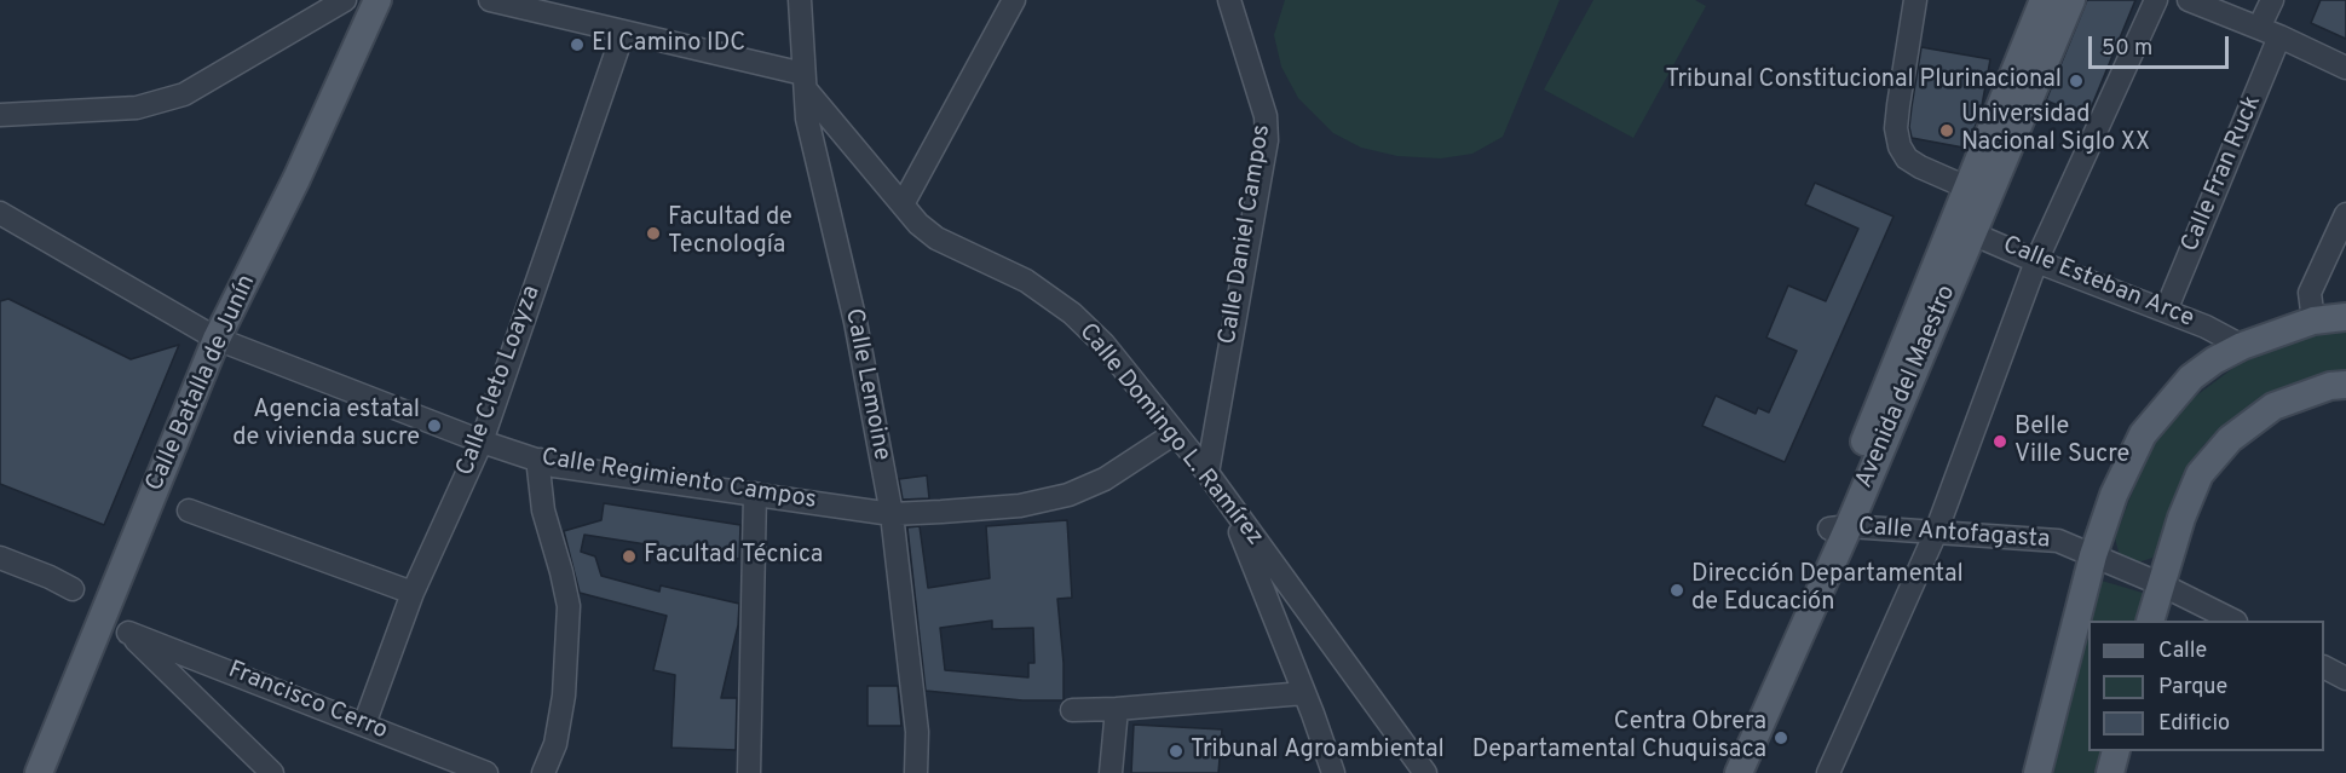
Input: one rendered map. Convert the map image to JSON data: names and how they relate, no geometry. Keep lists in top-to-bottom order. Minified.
{"streets":{"main road":["Calle Batalla de Junín","Avenida del Maestro"],"street":["Calle Fran Ruck","Calle Daniel Campos","Calle Esteban Arce","Calle Cleto Loayza","Calle Lemoine","Calle Domingo L. Ramírez","Calle Regimiento Campos","Calle Antofagasta","Francisco Cerro"]},"crossings":[["Calle Fran Ruck","Calle Esteban Arce"],["Calle Daniel Campos","Calle Domingo L. Ramírez"],["Calle Esteban Arce","Avenida del Maestro"],["Calle Cleto Loayza","Calle Regimiento Campos"],["Calle Cleto Loayza","Francisco Cerro"],["Calle Batalla de Junín","Calle Regimiento Campos"],["Calle Lemoine","Calle Domingo L. Ramírez"],["Calle Lemoine","Calle Regimiento Campos"],["Avenida del Maestro","Calle Antofagasta"],["Calle Domingo L. Ramírez","Calle Regimiento Campos"]],"places":["El Camino IDC","Tribunal Constitucional Plurinacional","Universidad Nacional Siglo XX","Facultad de Tecnología","Agencia estatal de vivienda sucre","Belle Ville Sucre","Facultad Técnica","Dirección Departamental de Educación","Centra Obrera Departamental Chuquisaca","Tribunal Agroambiental"],"legend":["Calle","Parque","Edificio"],"scale_bar":"50 m"}
